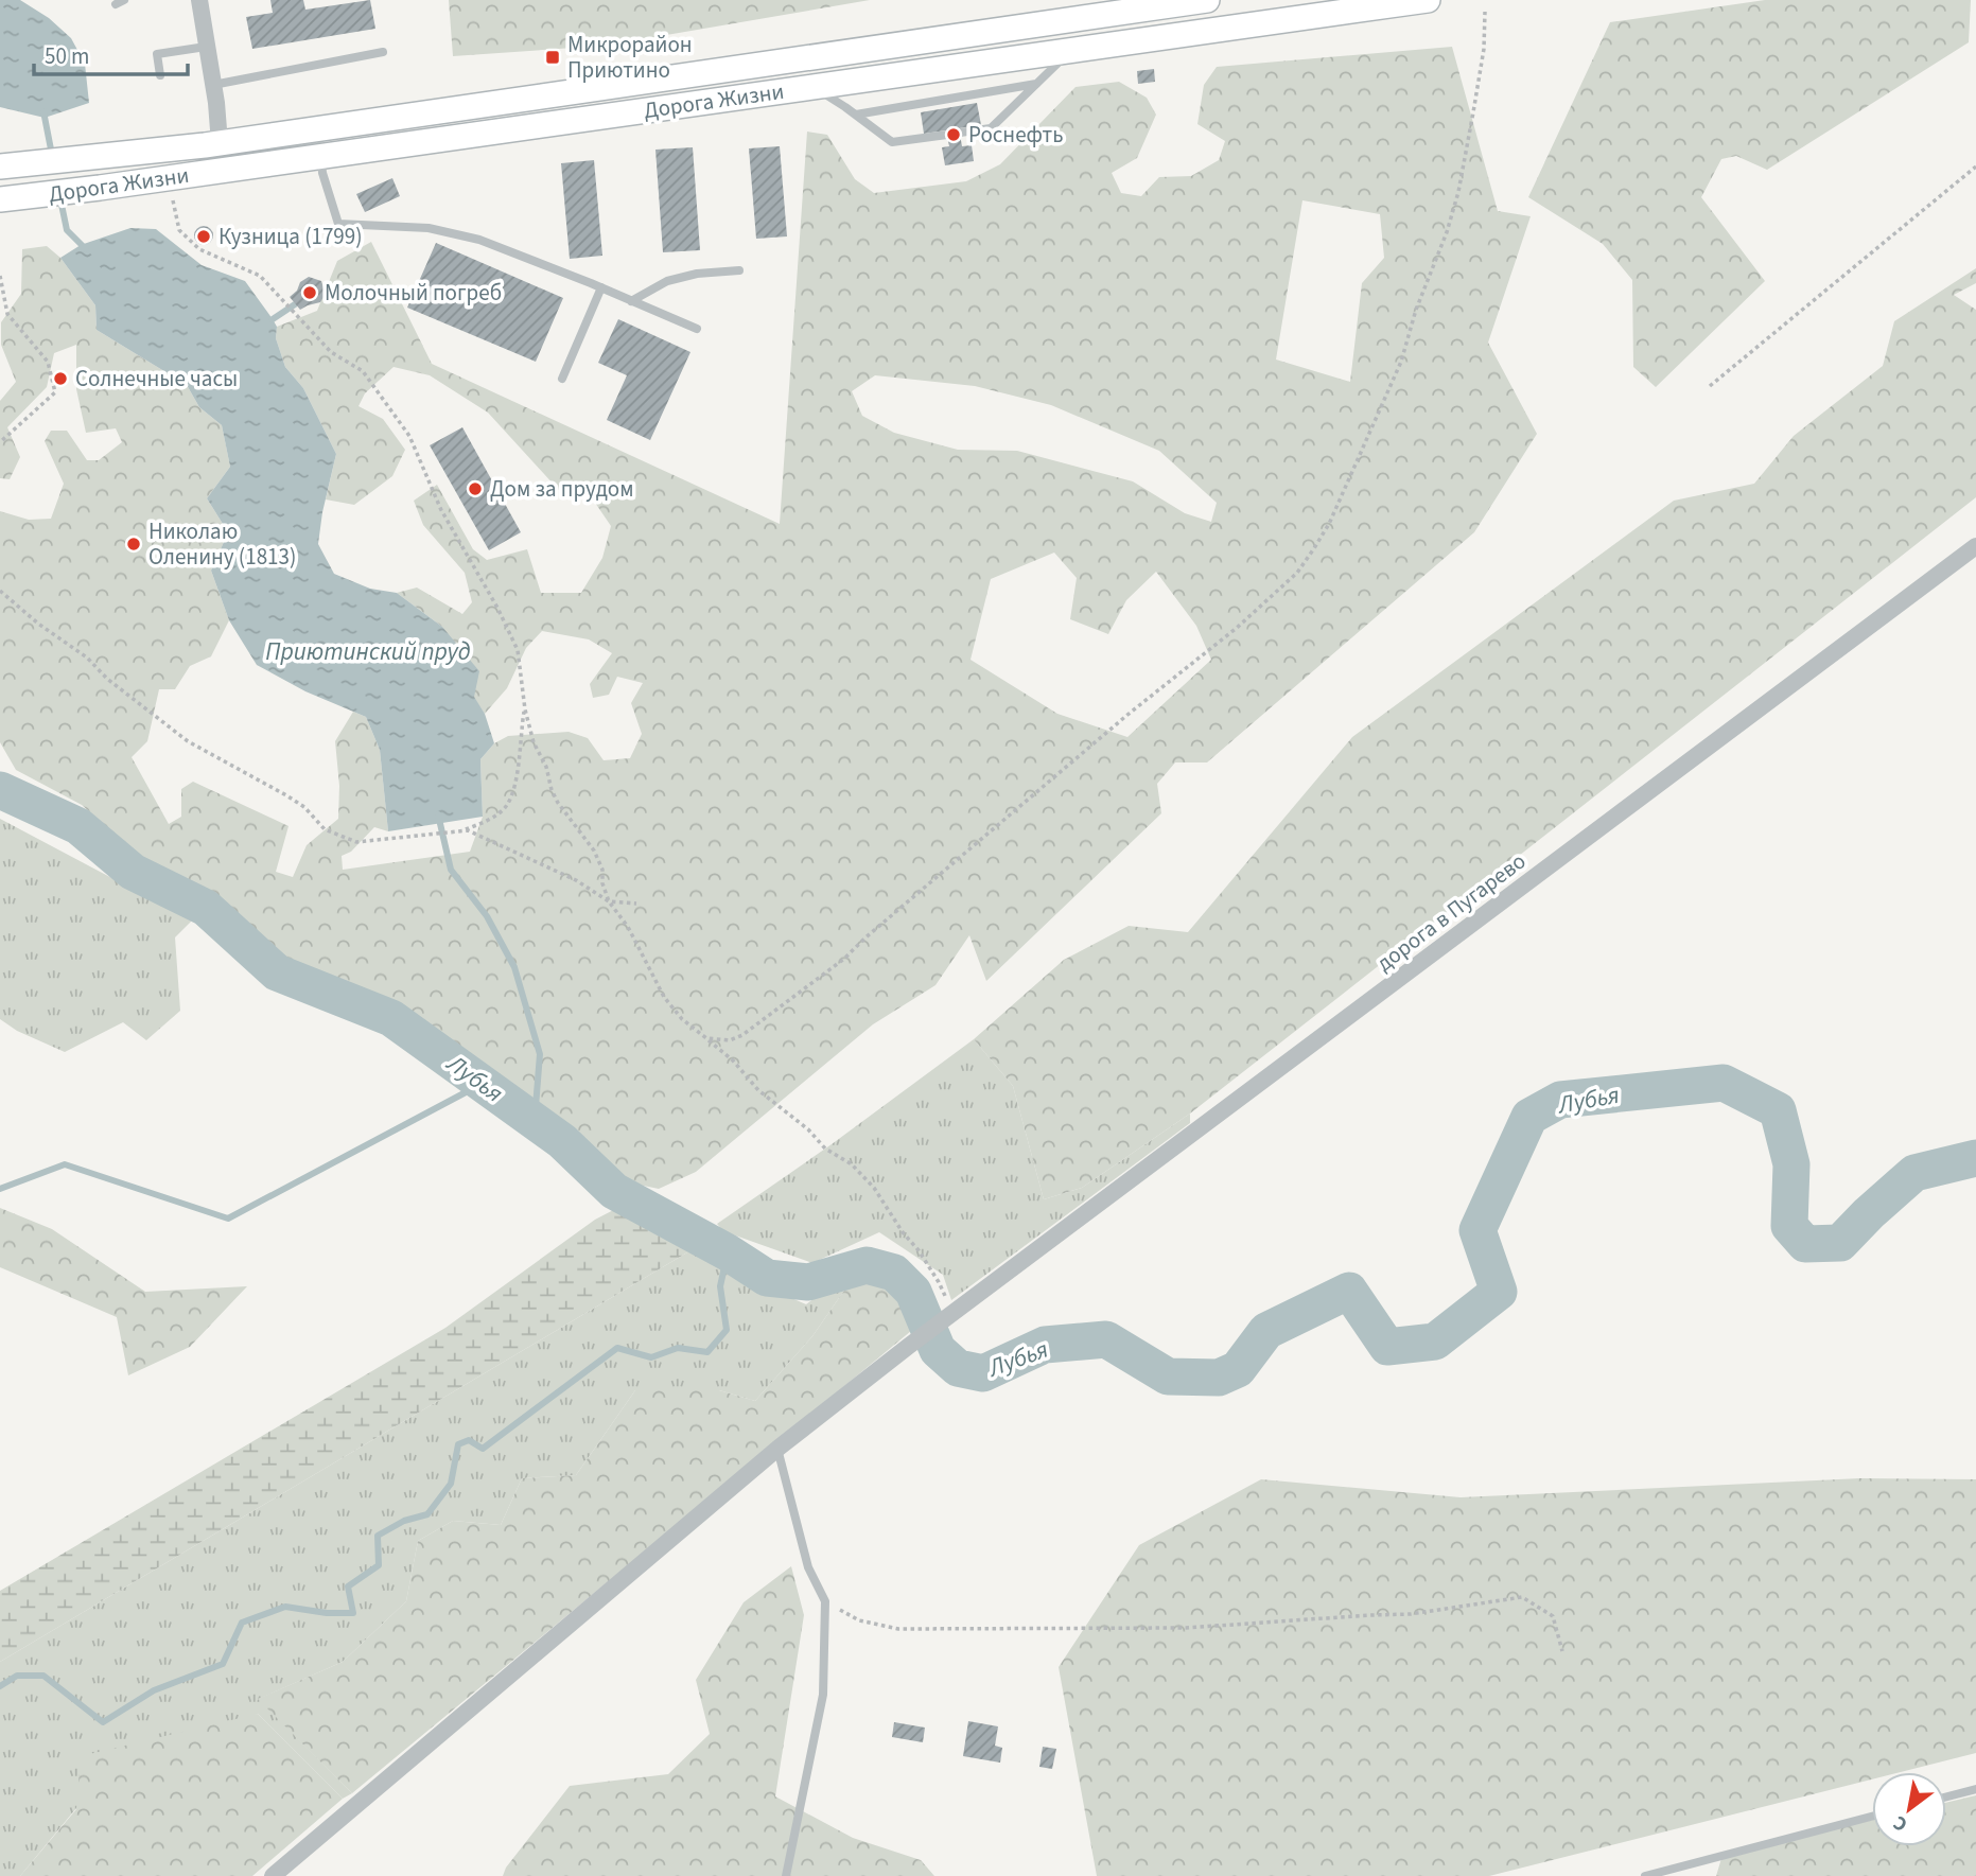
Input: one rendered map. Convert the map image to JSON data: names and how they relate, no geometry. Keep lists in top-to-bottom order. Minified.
{"streets":{"main road":["Дорога Жизни"],"street":["дорога в Пугарево"]},"water":["Приютинский пруд","Лубья"],"places":{"transit":["Микрорайон Приютино"],"other":["Роснефть","Кузница (1799)","Молочный погреб","Солнечные часы","Дом за прудом","Николаю Оленину (1813)"]},"scale_bar":"50 m","north":"bottom left"}
